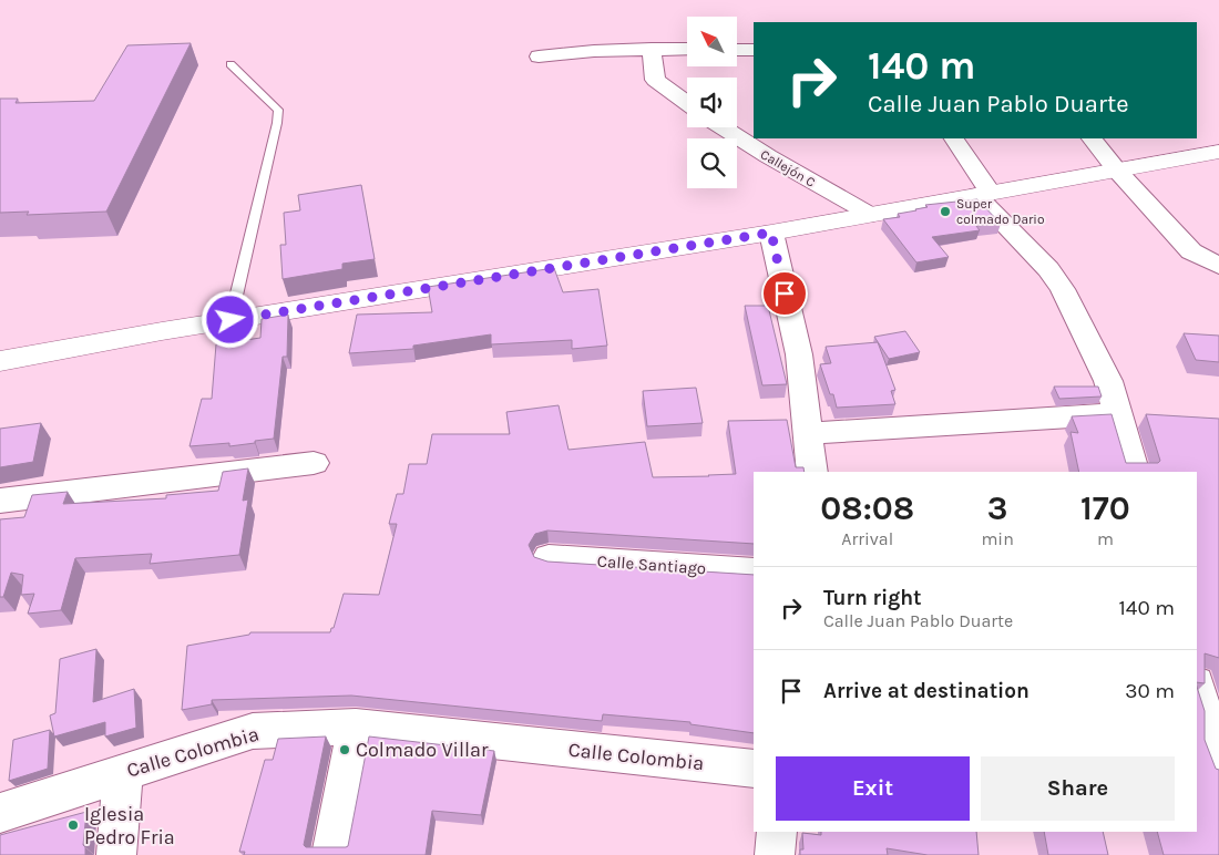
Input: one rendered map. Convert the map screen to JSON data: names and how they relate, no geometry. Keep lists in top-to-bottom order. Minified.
{"streets":{"street":["Callejón C","Calle Santiago","Calle Colombia"]},"places":["Super colmado Dario","Colmado Villar","Iglesia Pedro Fria"],"north":"top left","page":{"turn":["140 m","Calle Juan Pablo Duarte"],"eta":["08:08","Arrival","3","min","170","m"],"list":[{"name":"Turn right","note":"Calle Juan Pablo Duarte","value":"140 m"},{"name":"Arrive at destination","value":"30 m"}],"buttons":["Exit","Share"]}}
